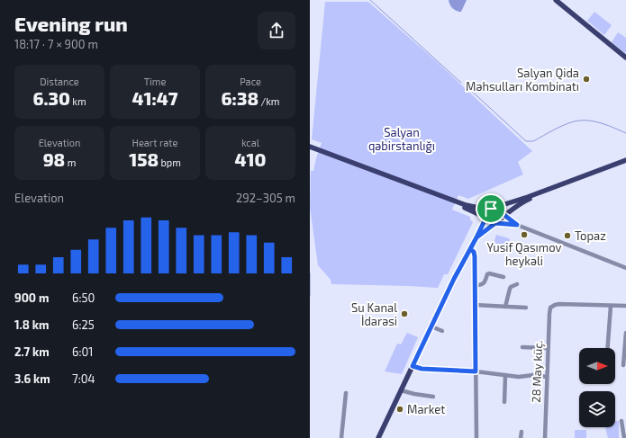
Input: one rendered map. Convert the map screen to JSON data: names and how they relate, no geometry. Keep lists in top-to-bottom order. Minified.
{"streets":{"street":["28 May küç."]},"parks":["Salyan qəbirstanlığı"],"places":["Salyan Qida Məhsulları Kombinatı","Yusif Qasımov heykəli","Topaz","Su Kanal İdarəsi","Market"],"north":"right","page":{"heading":["Evening run","18:17 · 7 × 900 m"],"stats":[["Distance","6.30 km"],["Time","41:47"],["Pace","6:38 /km"],["Elevation","98 m"],["Heart rate","158 bpm"],["kcal","410"]],"chart":["Elevation","292–305 m"],"list":[{"name":"900 m","note":"6:50"},{"name":"1.8 km","note":"6:25"},{"name":"2.7 km","note":"6:01"},{"name":"3.6 km","note":"7:04"}]}}
